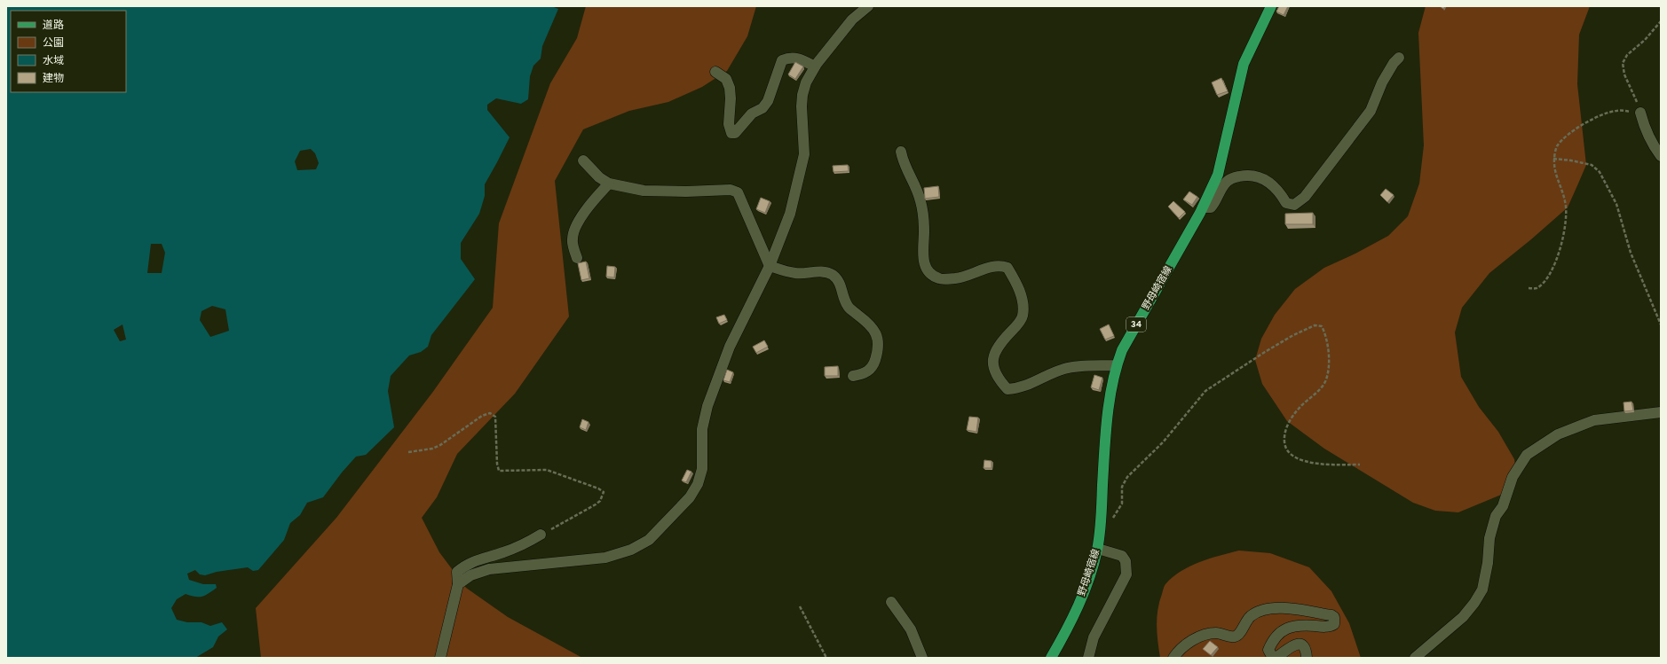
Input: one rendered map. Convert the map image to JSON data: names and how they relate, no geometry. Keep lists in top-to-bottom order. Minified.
{"streets":{"main road":["野母崎宿線","34"]},"legend":["道路","公園","水域","建物"]}
